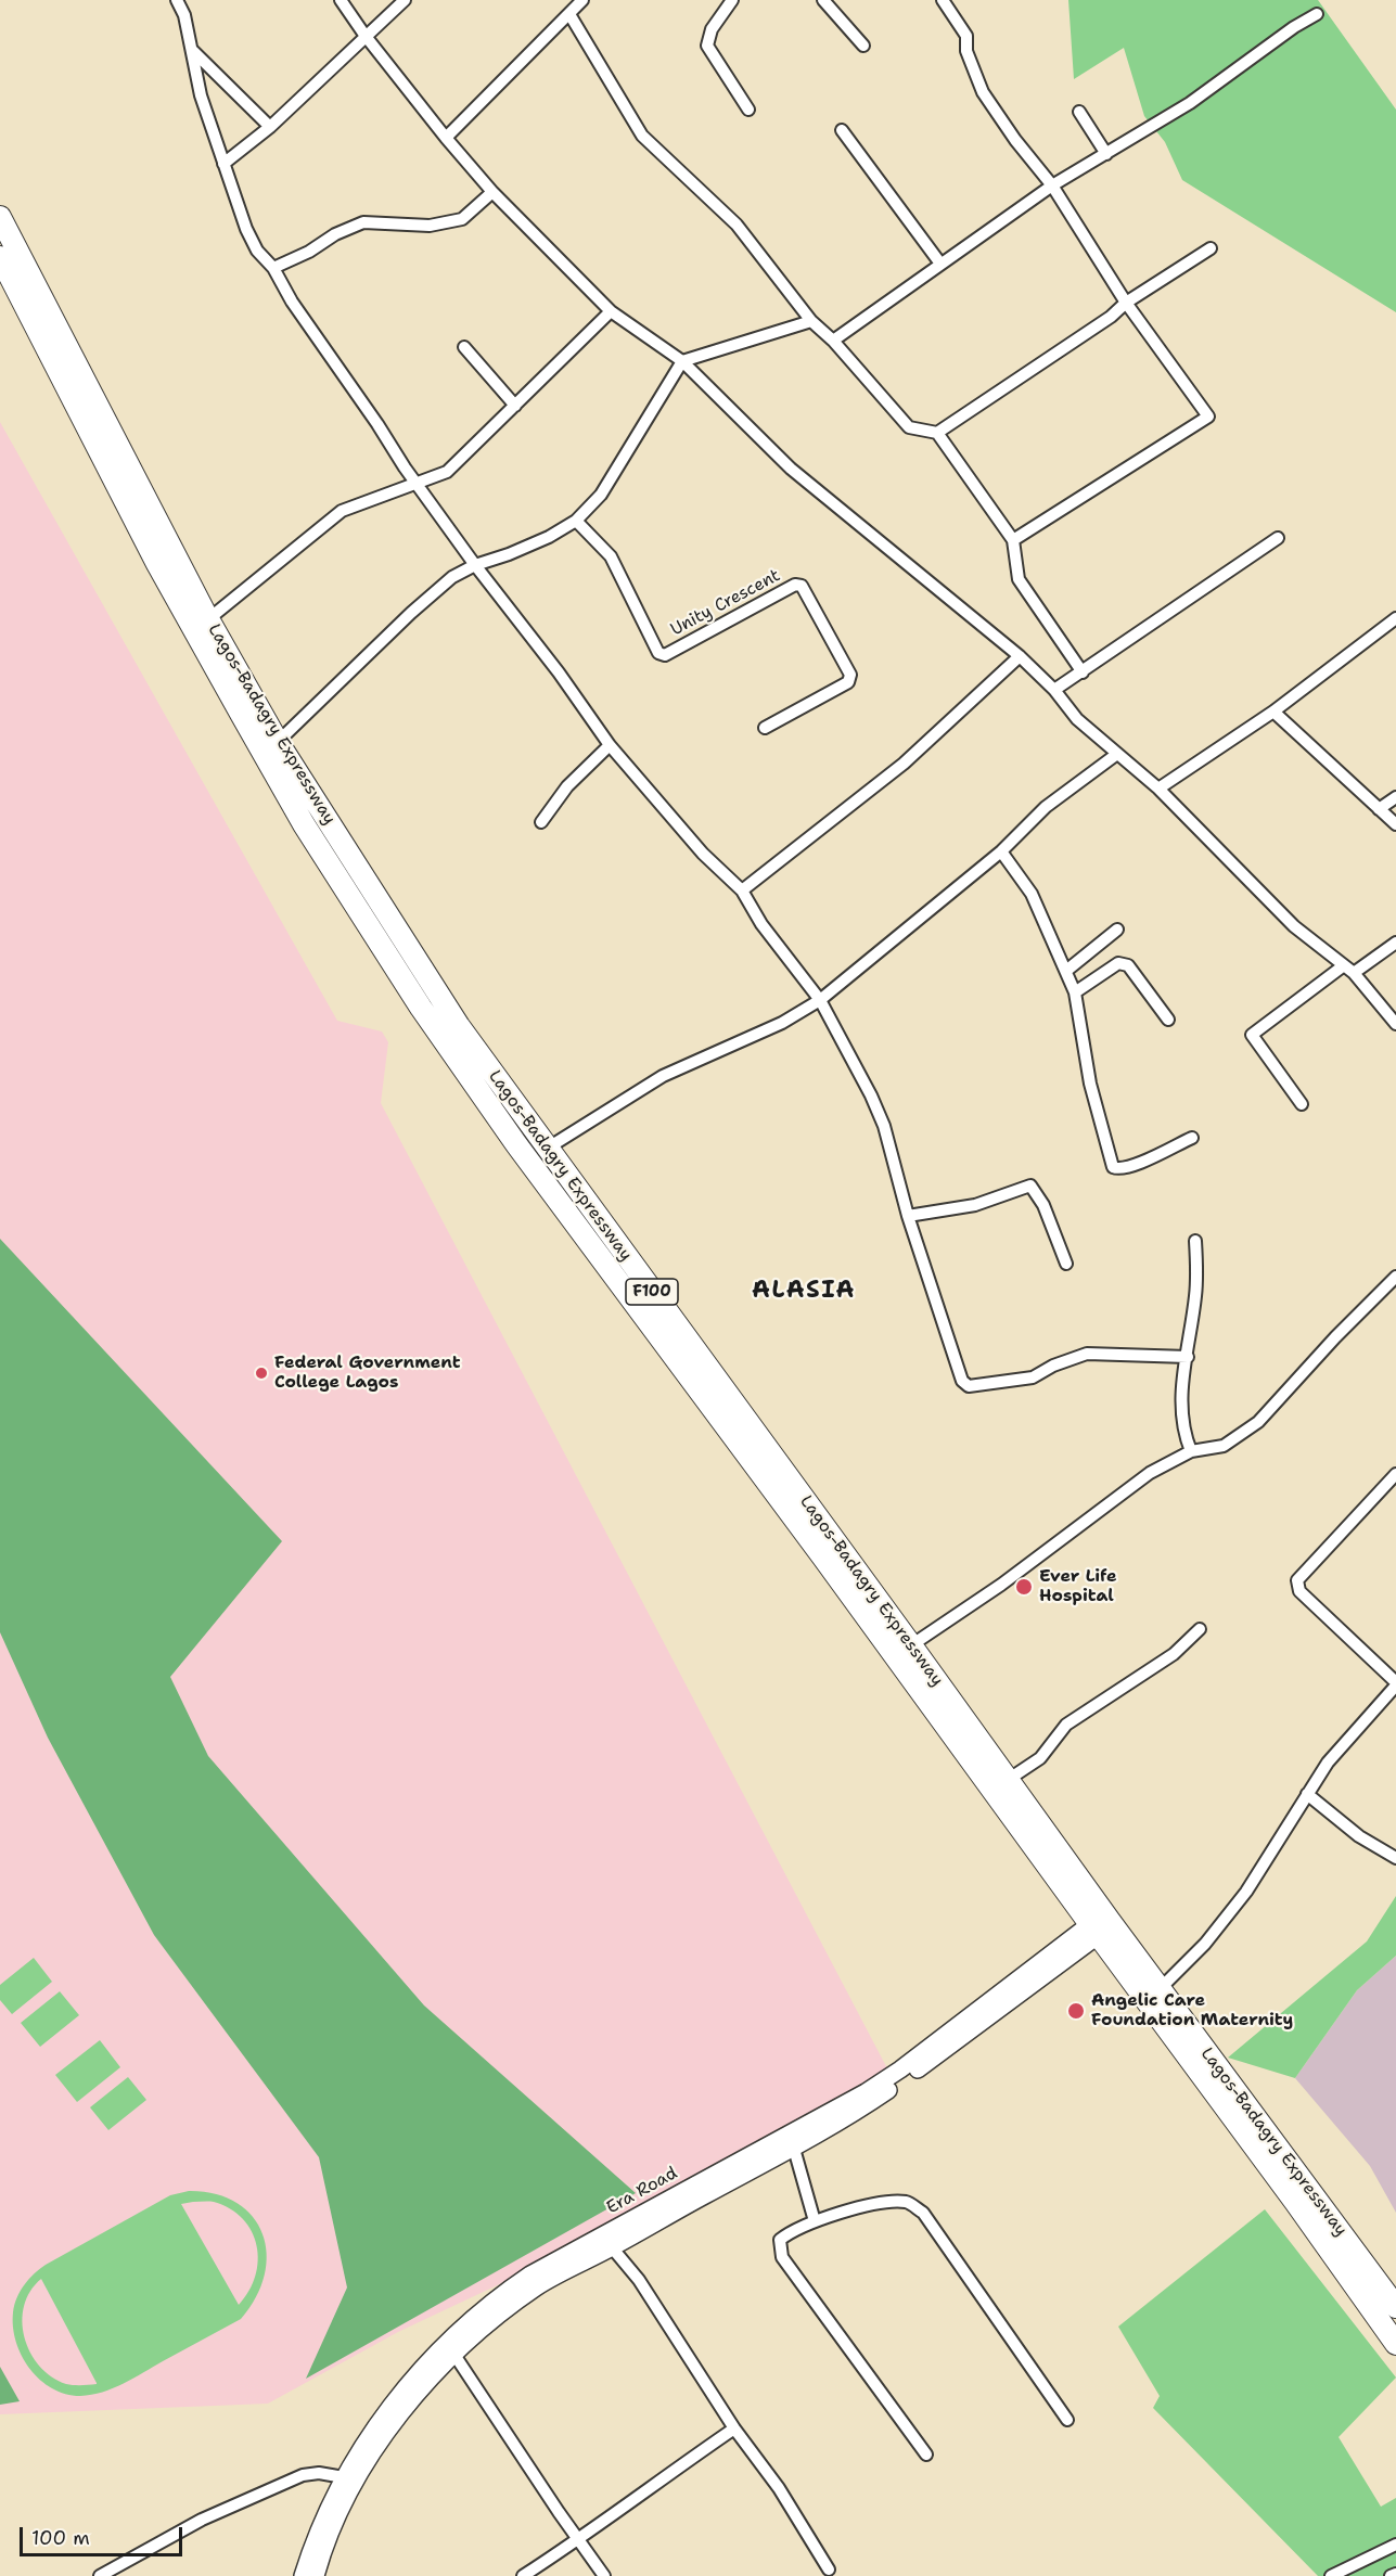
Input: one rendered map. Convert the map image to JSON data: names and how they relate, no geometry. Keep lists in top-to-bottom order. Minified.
{"streets":{"highway":["Lagos-Badagry Expressway","F100"],"main road":["Era Road"],"street":["Unity Crescent"]},"crossings":[["Lagos-Badagry Expressway","Era Road"]],"districts":["ALASIA"],"places":["Federal Government College Lagos","Ever Life Hospital","Angelic Care Foundation Maternity"],"scale_bar":"100 m"}
